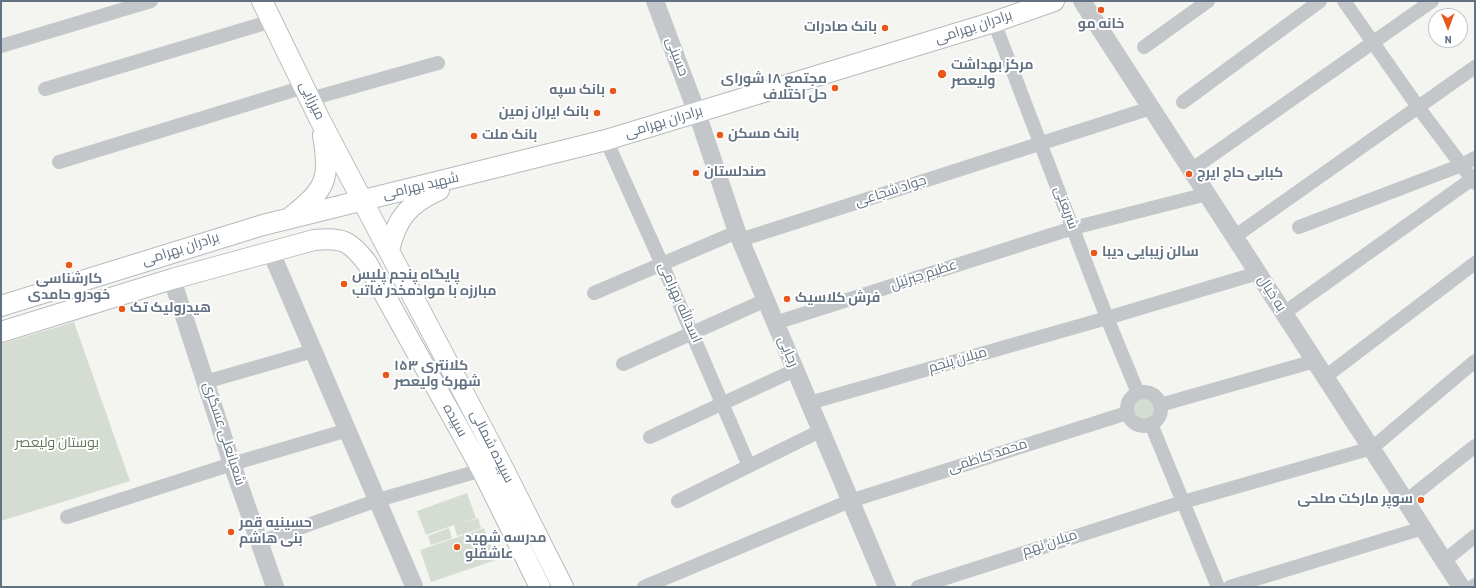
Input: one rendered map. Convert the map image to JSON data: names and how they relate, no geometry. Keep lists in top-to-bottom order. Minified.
{"streets":{"main road":["برادران بهرامی","میرزایی","شهید بهرامی","سپیده","سپیده شمالی"],"street":["حسینی","جواد شجاعی","شریعتی","عظیم جبرئیل","به خیال","اسدالله بهرامی","رجایی","میلان پنجم","شعبانعلی عسگری","محمد کاظمی","میلان نهم"]},"crossings":[["برادران بهرامی","حسینی"],["برادران بهرامی","میرزایی"],["برادران بهرامی","شهید بهرامی"],["برادران بهرامی","شریعتی"],["برادران بهرامی","اسدالله بهرامی"],["برادران بهرامی","رجایی"],["برادران بهرامی","سپیده"],["برادران بهرامی","شعبانعلی عسگری"],["برادران بهرامی","سپیده شمالی"],["حسینی","رجایی"],["میرزایی","شهید بهرامی"],["میرزایی","سپیده شمالی"],["شهید بهرامی","سپیده شمالی"],["جواد شجاعی","شریعتی"],["جواد شجاعی","به خیال"],["جواد شجاعی","اسدالله بهرامی"],["جواد شجاعی","رجایی"],["شریعتی","عظیم جبرئیل"],["شریعتی","میلان پنجم"],["شریعتی","محمد کاظمی"],["عظیم جبرئیل","به خیال"],["عظیم جبرئیل","رجایی"],["به خیال","میلان پنجم"],["به خیال","میلان نهم"],["رجایی","میلان پنجم"],["رجایی","محمد کاظمی"]],"parks":["بوستان ولیعصر"],"places":["خانه مو","بانک صادرات","مرکز بهداشت ولیعصر","مجتمع ۱۸ شورای حل اختلاف","بانک سپه","بانک ایران زمین","بانک مسکن","بانک ملت","صندلستان","کبابی حاج ایرج","سالن زیبایی دیبا","کارشناسی خودرو حامدی","پایگاه پنجم پلیس مبارزه با موادمخدر فاتب","فرش کلاسیک","هیدرولیک تک","کلانتری ۱۵۳ شهرک ولیعصر","سوپر مارکت صلحی","حسینیه قمر بنی هاشم","مدرسه شهید عاشقلو"],"north":"bottom"}
